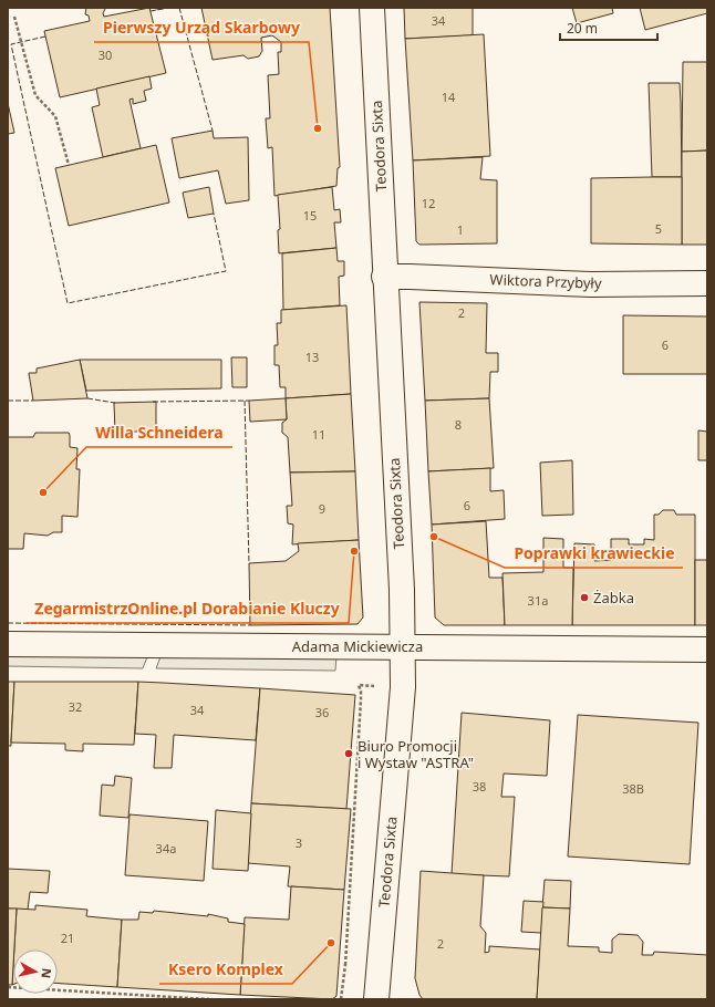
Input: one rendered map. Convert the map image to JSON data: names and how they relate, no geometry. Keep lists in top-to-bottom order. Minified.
{"streets":{"street":["Teodora Sixta","Wiktora Przybyły","Adama Mickiewicza"]},"crossings":[["Teodora Sixta","Wiktora Przybyły"],["Teodora Sixta","Adama Mickiewicza"]],"places":["Pierwszy Urząd Skarbowy","Willa Schneidera","Poprawki krawieckie","ZegarmistrzOnline.pl Dorabianie Kluczy","Żabka","Biuro Promocji i Wystaw \"ASTRA\"","Ksero Komplex"],"house_numbers":["34","30","14","12","15","5","1","2","6","13","8","11","6","9","31a","32","34","36","38","38B","3","34a","21","2"],"scale_bar":"20 m","north":"right"}
